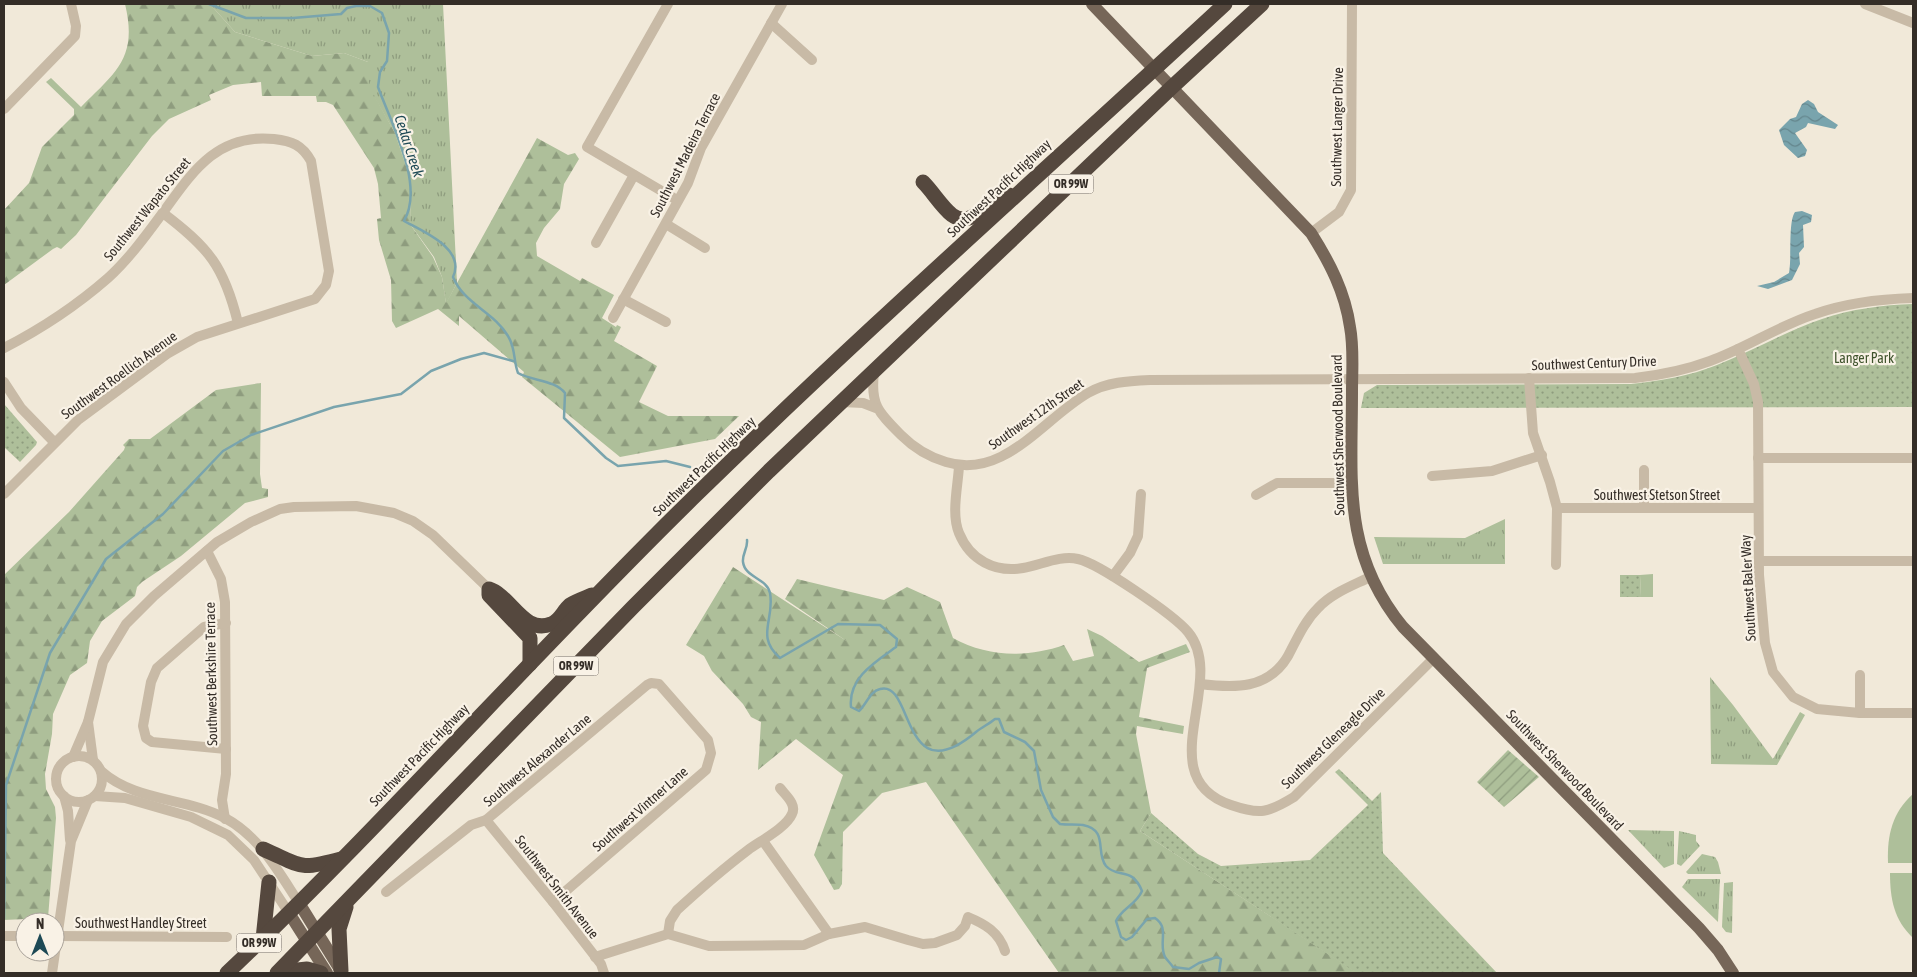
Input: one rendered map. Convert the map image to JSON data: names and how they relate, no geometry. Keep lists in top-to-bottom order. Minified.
{"streets":{"highway":["OR 99W","Southwest Pacific Highway"],"main road":["Southwest Sherwood Boulevard"],"street":["Southwest Langer Drive","Southwest Madeira Terrace","Southwest Wapato Street","Southwest Century Drive","Southwest Roellich Avenue","Southwest 12th Street","Southwest Stetson Street","Southwest Baler Way","Southwest Berkshire Terrace","Southwest Gleneagle Drive","Southwest Alexander Lane","Southwest Vintner Lane","Southwest Smith Avenue","Southwest Handley Street"]},"crossings":[["Southwest Langer Drive","Southwest Sherwood Boulevard"],["OR 99W","Southwest Sherwood Boulevard"],["Southwest Pacific Highway","Southwest Sherwood Boulevard"],["Southwest Wapato Street","Southwest Roellich Avenue"],["Southwest Century Drive","Southwest 12th Street"],["Southwest Century Drive","Southwest Sherwood Boulevard"],["Southwest Century Drive","Southwest Baler Way"],["Southwest 12th Street","Southwest Sherwood Boulevard"],["Southwest 12th Street","Southwest Gleneagle Drive"],["Southwest Sherwood Boulevard","Southwest Gleneagle Drive"],["Southwest Stetson Street","Southwest Baler Way"],["Southwest Alexander Lane","Southwest Vintner Lane"],["Southwest Alexander Lane","Southwest Smith Avenue"],["Southwest Vintner Lane","Southwest Smith Avenue"]],"water":["Cedar Creek"],"parks":["Langer Park"],"north":"top"}
